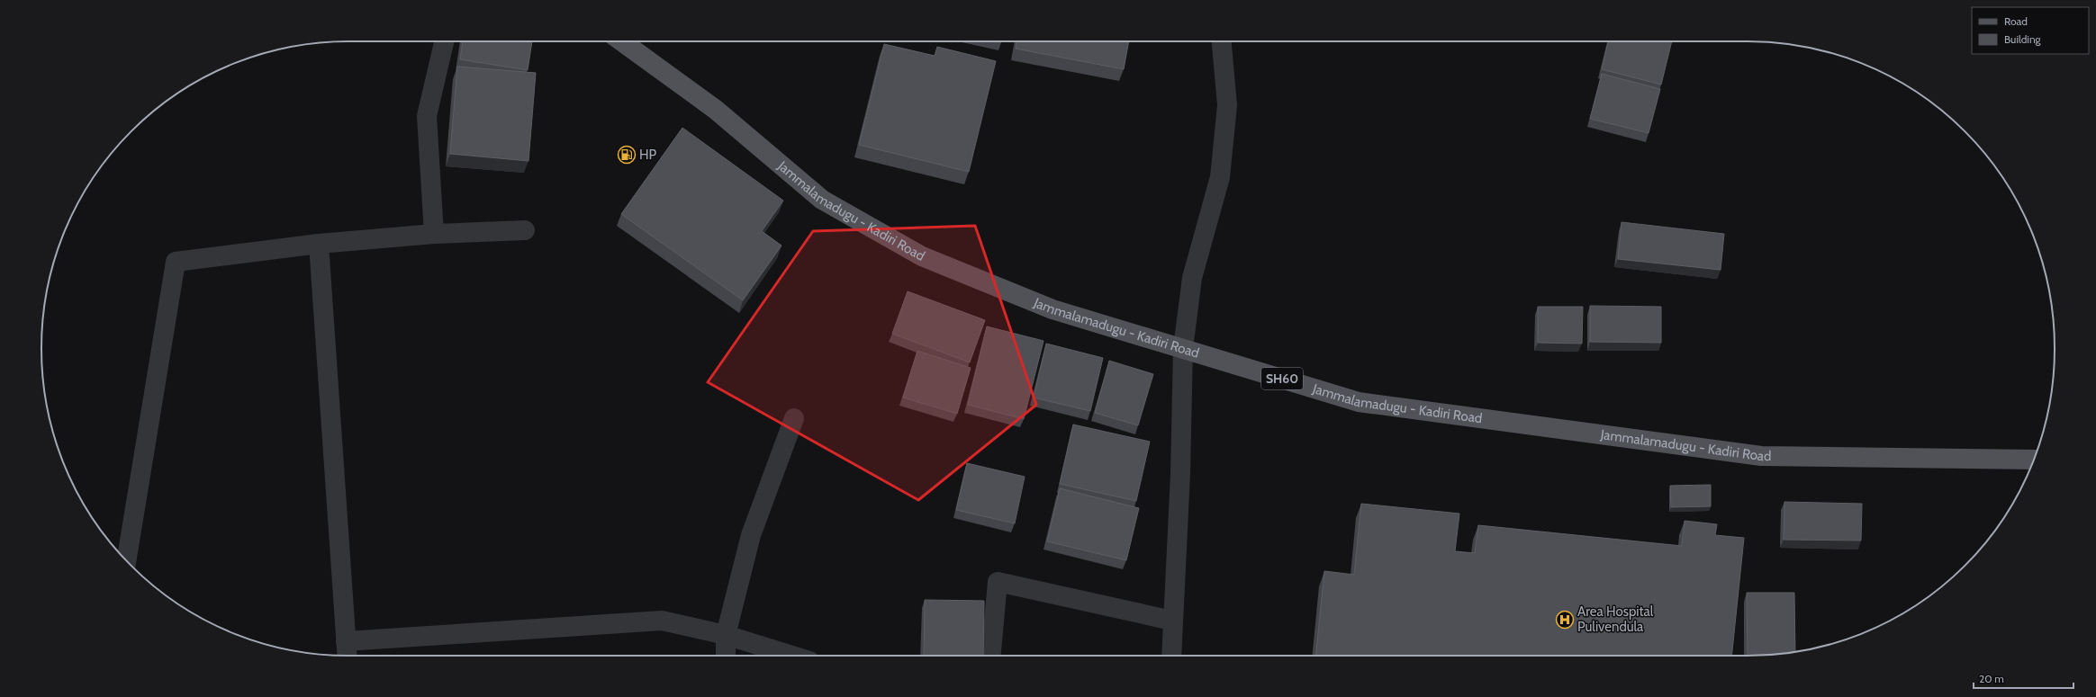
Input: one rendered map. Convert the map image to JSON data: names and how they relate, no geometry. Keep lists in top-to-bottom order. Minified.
{"streets":{"main road":["Jammalamadugu - Kadiri Road","SH60"]},"places":{"fuel station":["HP"],"hospital":["Area Hospital Pulivendula"]},"legend":["Road","Building"],"scale_bar":"20 m"}
